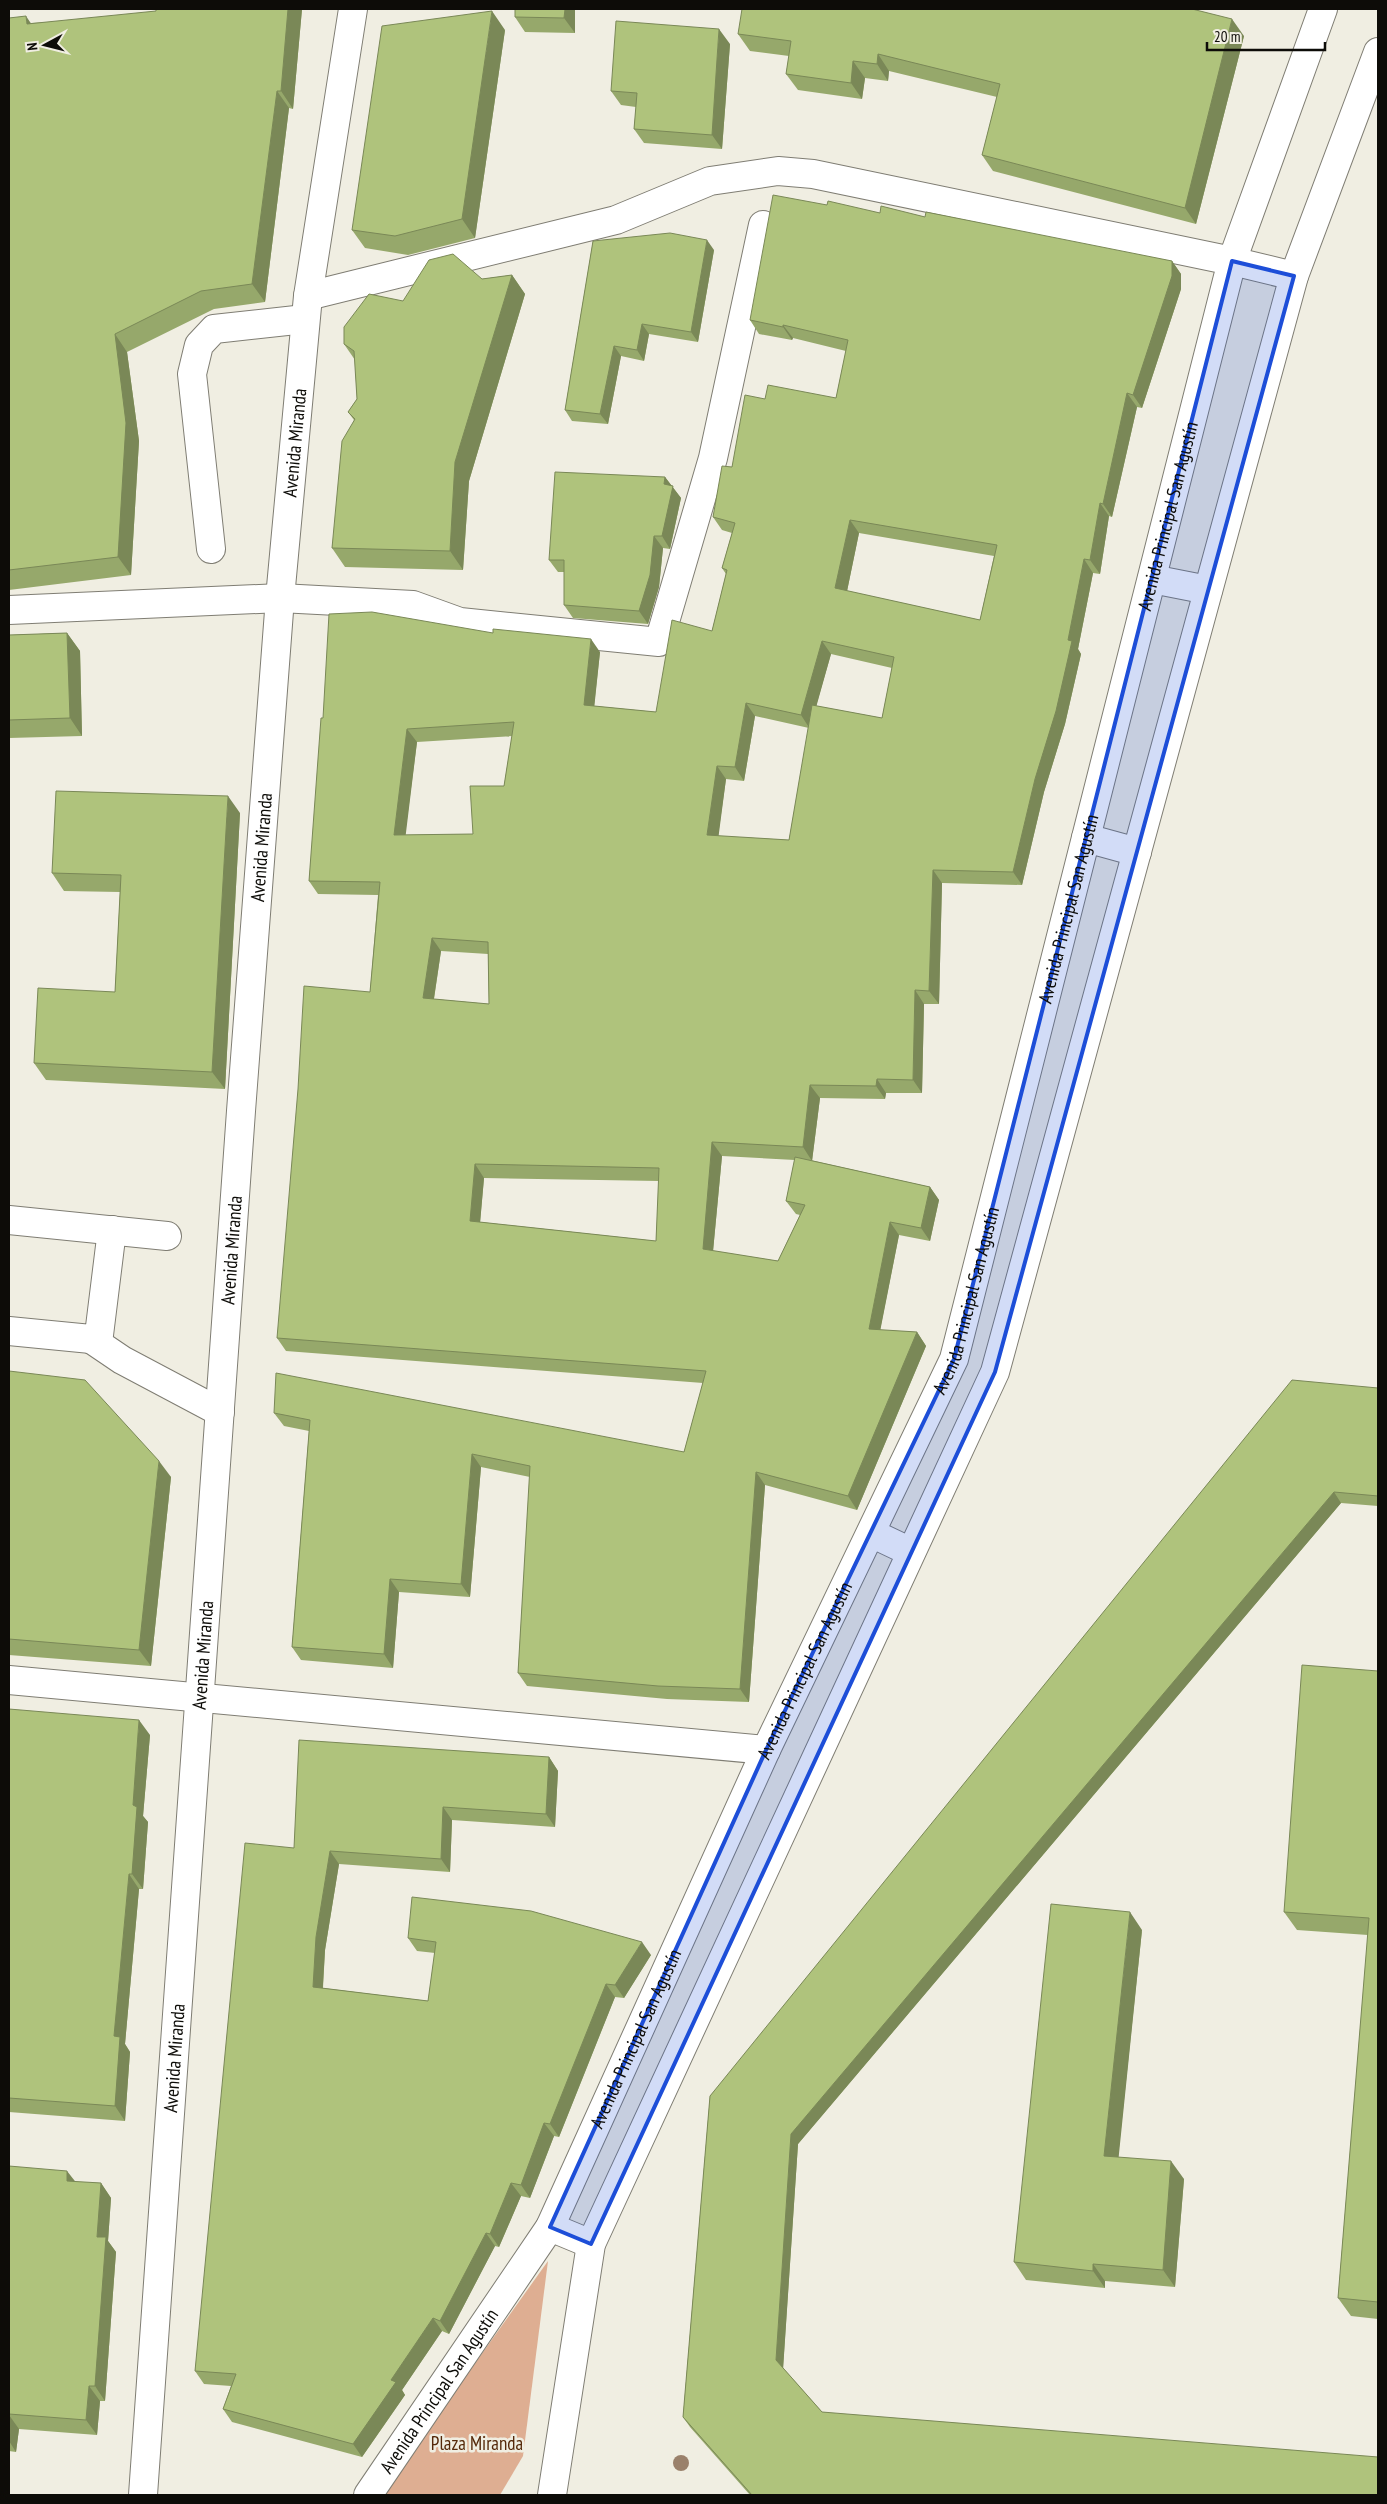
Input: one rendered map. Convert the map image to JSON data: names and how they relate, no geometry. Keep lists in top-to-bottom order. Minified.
{"streets":{"street":["Avenida Miranda","Avenida Principal San Agustín"]},"parks":["Plaza Miranda"],"scale_bar":"20 m","north":"left"}
